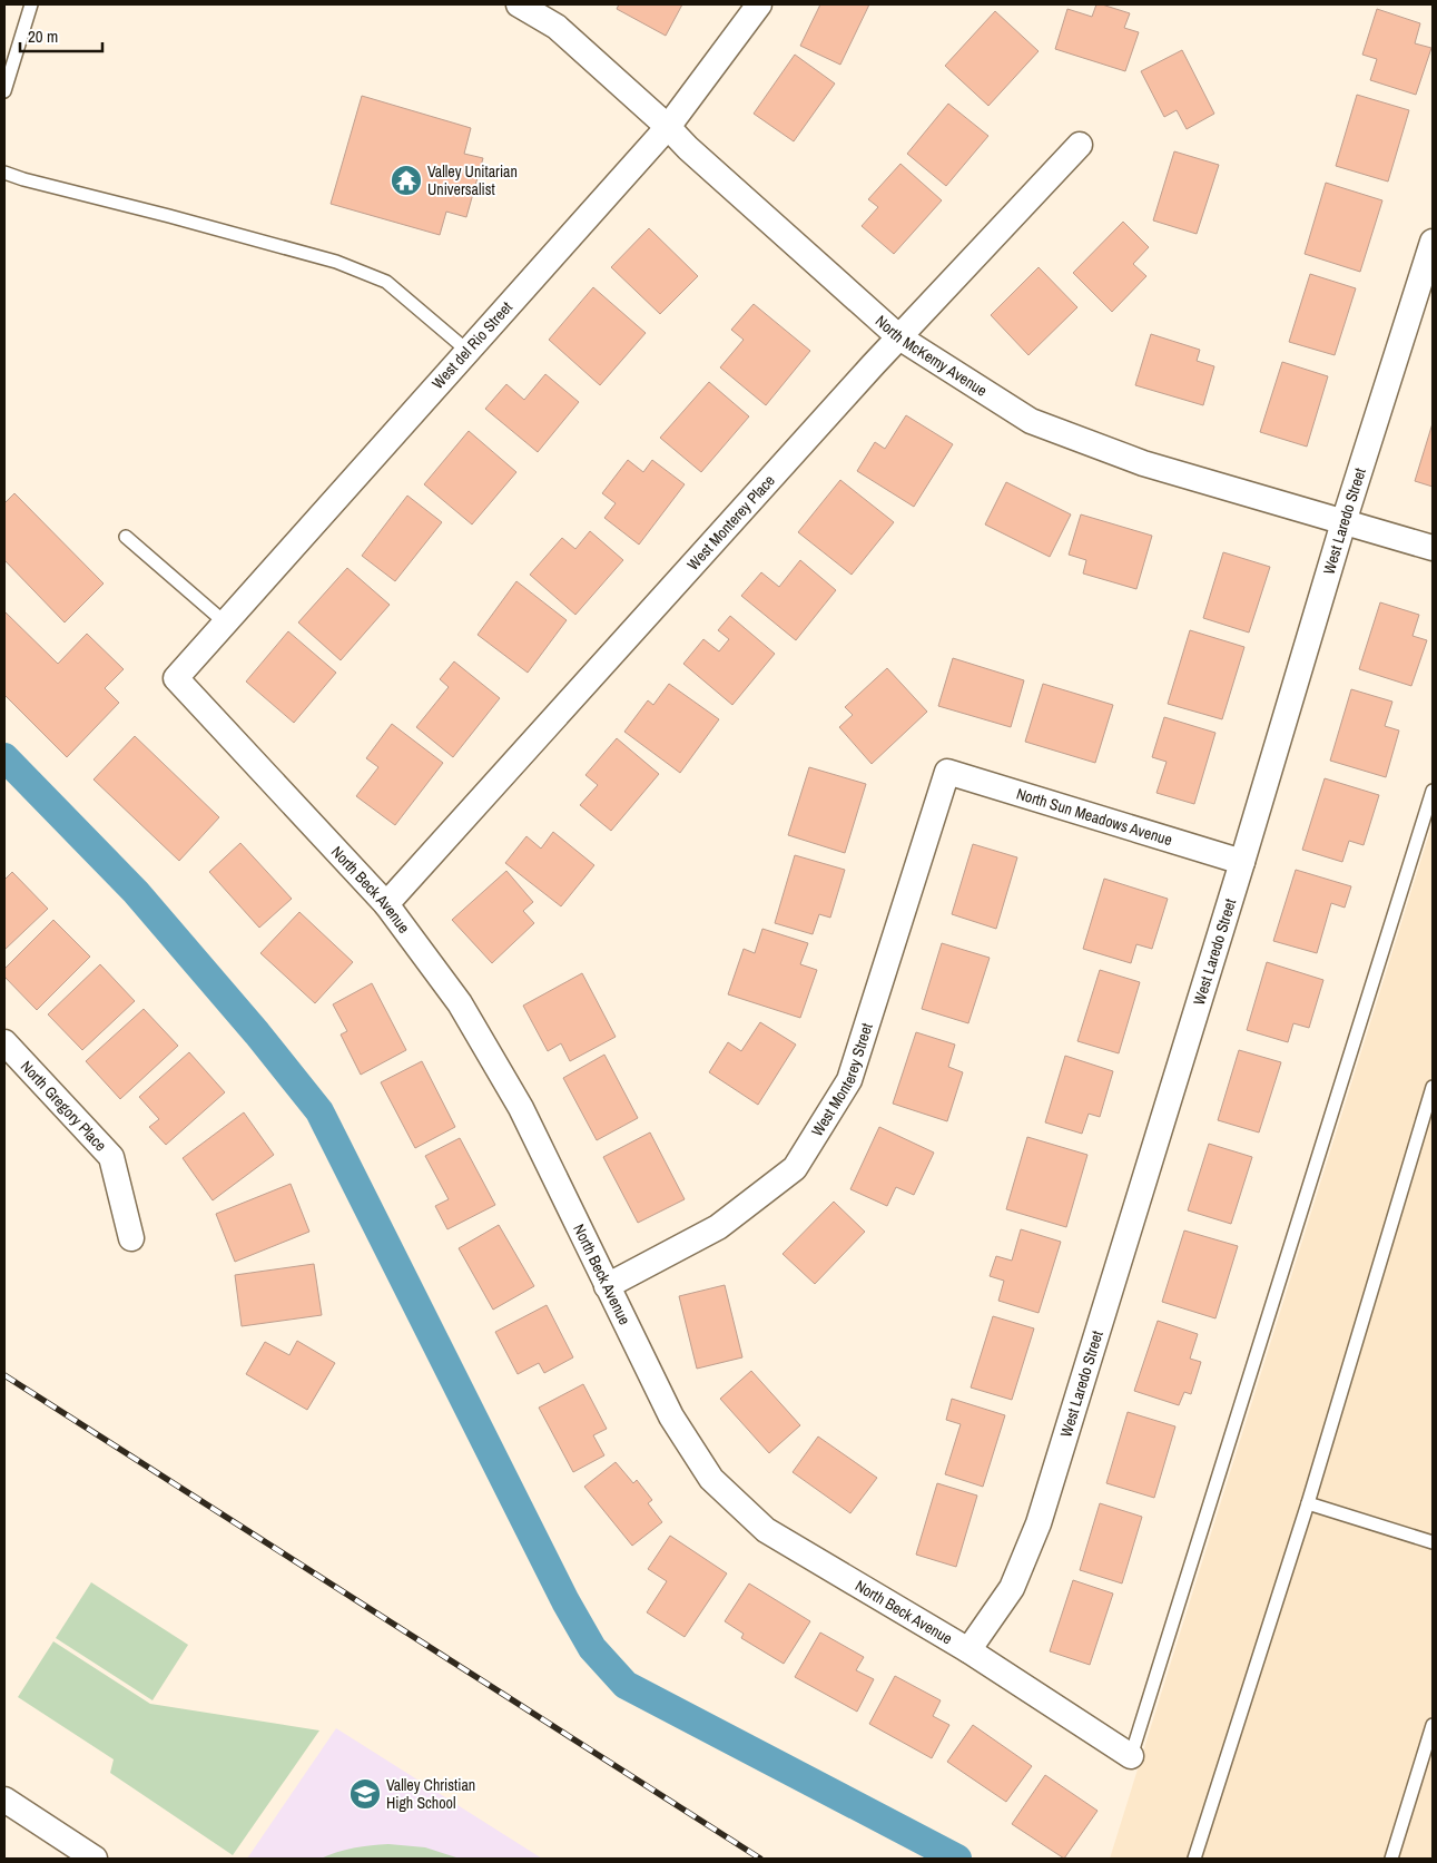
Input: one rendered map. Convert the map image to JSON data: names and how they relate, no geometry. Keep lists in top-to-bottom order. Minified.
{"streets":{"street":["West del Rio Street","North McKemy Avenue","West Laredo Street","West Monterey Place","North Sun Meadows Avenue","North Beck Avenue","West Monterey Street","North Gregory Place"]},"crossings":[["West del Rio Street","North McKemy Avenue"],["West del Rio Street","North Beck Avenue"],["North McKemy Avenue","West Laredo Street"],["North McKemy Avenue","West Monterey Place"],["West Laredo Street","North Sun Meadows Avenue"],["West Laredo Street","North Beck Avenue"],["West Monterey Place","North Beck Avenue"],["North Sun Meadows Avenue","West Monterey Street"],["North Beck Avenue","West Monterey Street"]],"places":{"temple":["Valley Unitarian Universalist"],"school or university":["Valley Christian High School"]},"scale_bar":"20 m"}
